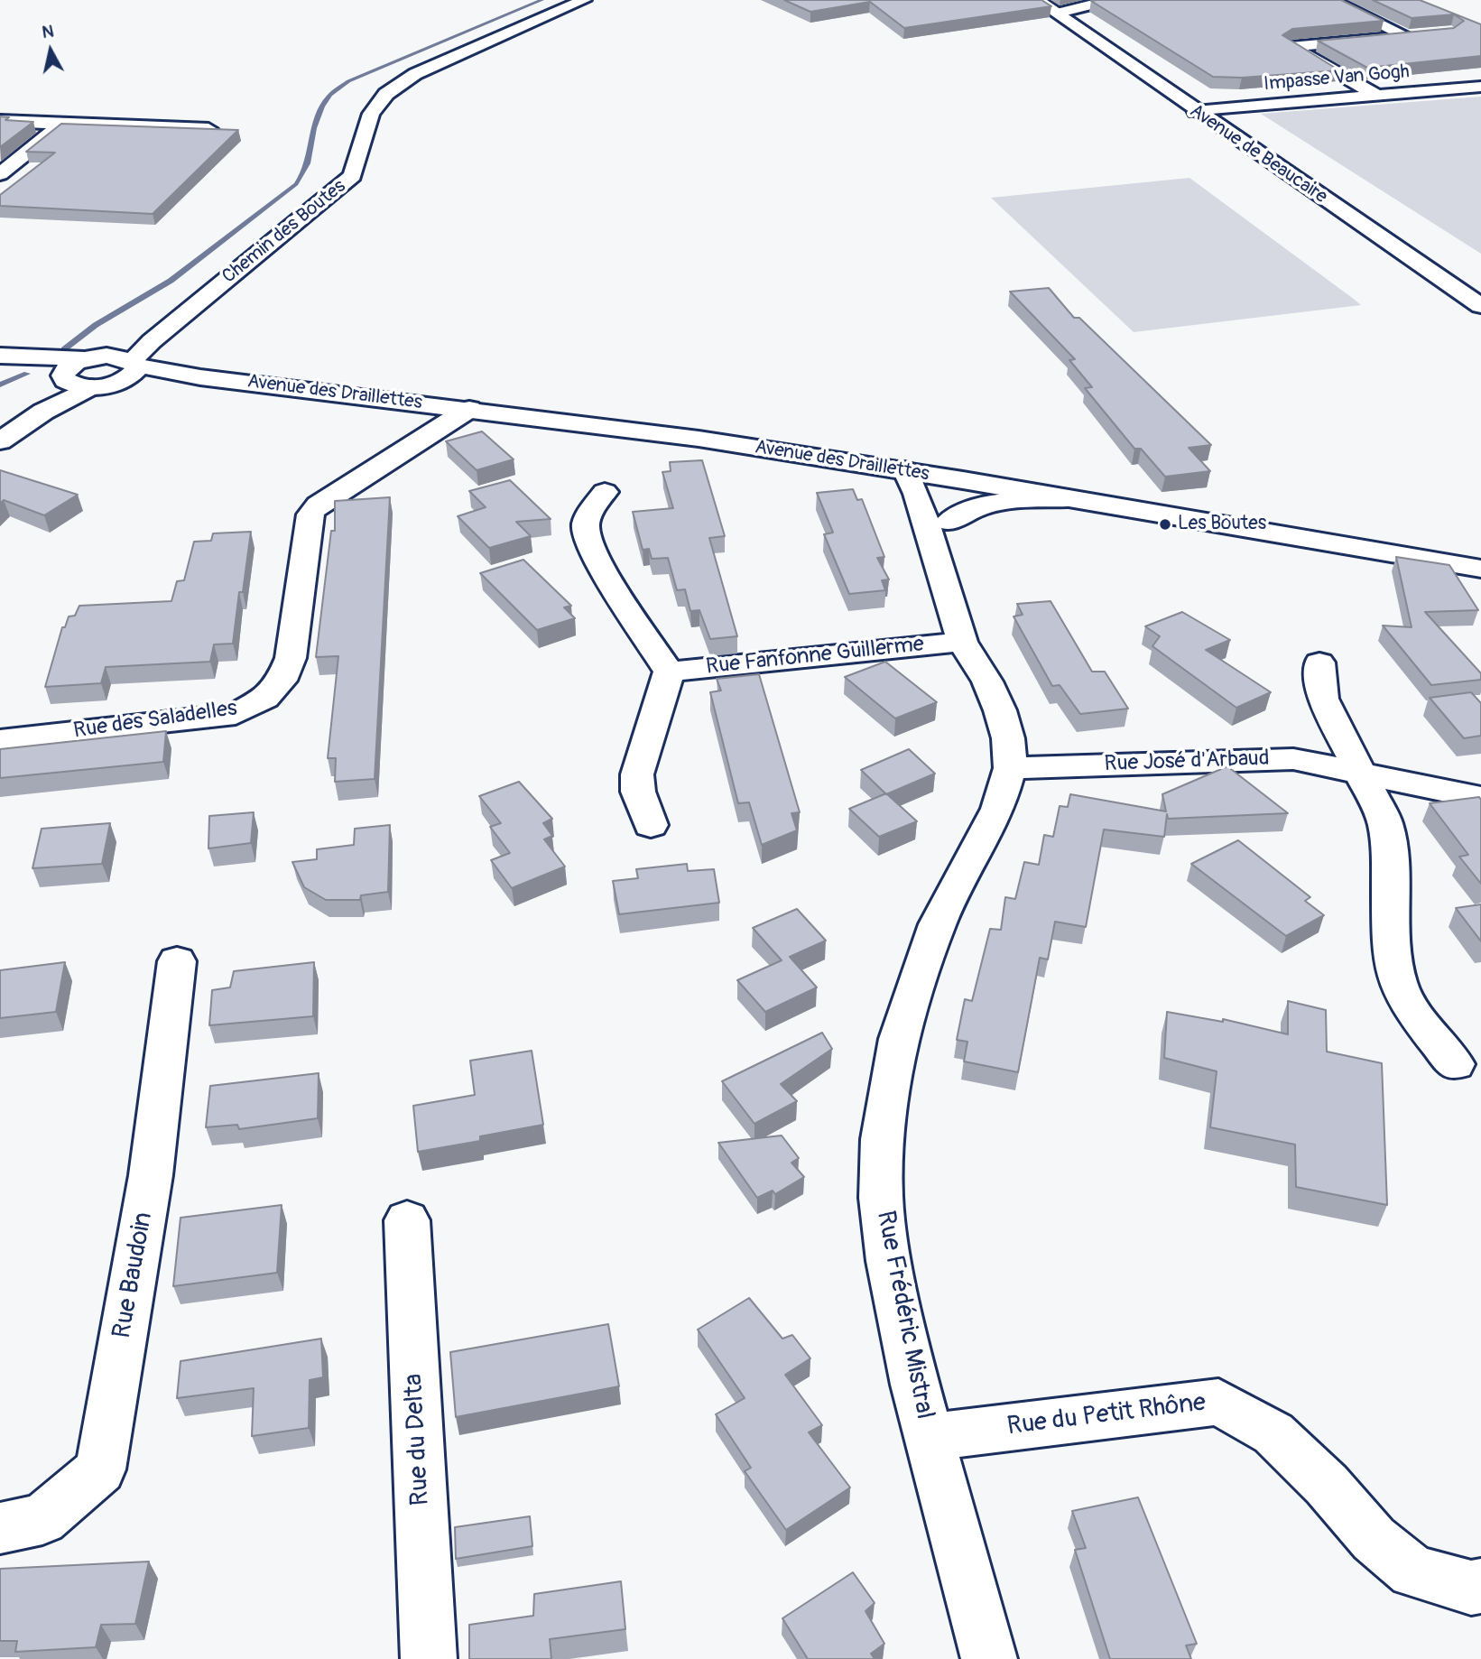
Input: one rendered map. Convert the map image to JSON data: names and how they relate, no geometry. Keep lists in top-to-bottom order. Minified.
{"streets":{"street":["Impasse Van Gogh","Avenue de Beaucaire","Chemin des Boutes","Avenue des Draillettes","Rue Fanfonne Guillerme","Rue des Saladelles","Rue José d'Arbaud","Rue Baudoin","Rue Frédéric Mistral","Rue du Petit Rhône","Rue du Delta"]},"crossings":[["Impasse Van Gogh","Avenue de Beaucaire"],["Chemin des Boutes","Avenue des Draillettes"],["Avenue des Draillettes","Rue des Saladelles"],["Avenue des Draillettes","Rue Frédéric Mistral"],["Rue Fanfonne Guillerme","Rue Frédéric Mistral"],["Rue José d'Arbaud","Rue Frédéric Mistral"],["Rue Frédéric Mistral","Rue du Petit Rhône"]],"places":["Les Boutes"],"north":"top"}
